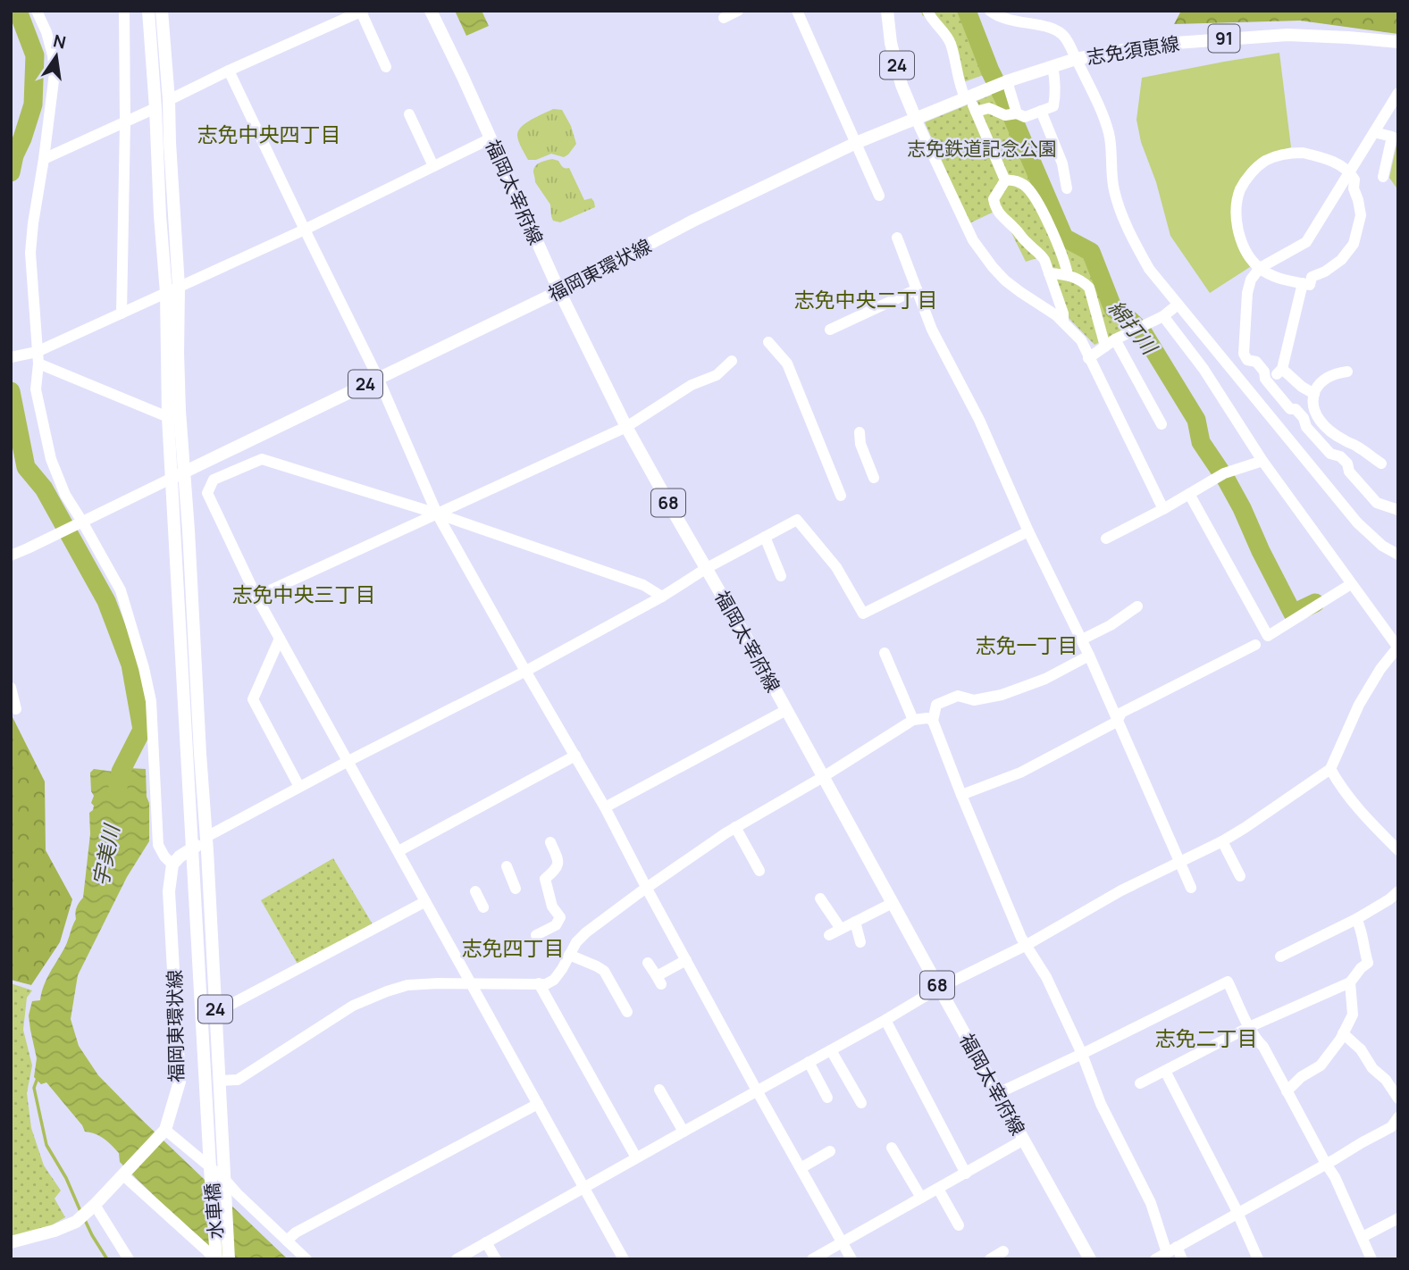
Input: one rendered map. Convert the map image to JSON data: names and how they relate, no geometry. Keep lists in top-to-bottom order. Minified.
{"streets":{"main road":["91","志免須恵線","24","福岡太宰府線","福岡東環状線","68","水車橋"]},"crossings":[["志免須恵線","24"],["志免須恵線","福岡東環状線"],["24","福岡東環状線"],["福岡太宰府線","福岡東環状線"],["福岡東環状線","水車橋"]],"districts":["志免中央四丁目","志免中央二丁目","志免中央三丁目","志免一丁目","志免四丁目","志免二丁目"],"water":["綿打川","宇美川"],"parks":["志免鉄道記念公園"],"north":"top"}
